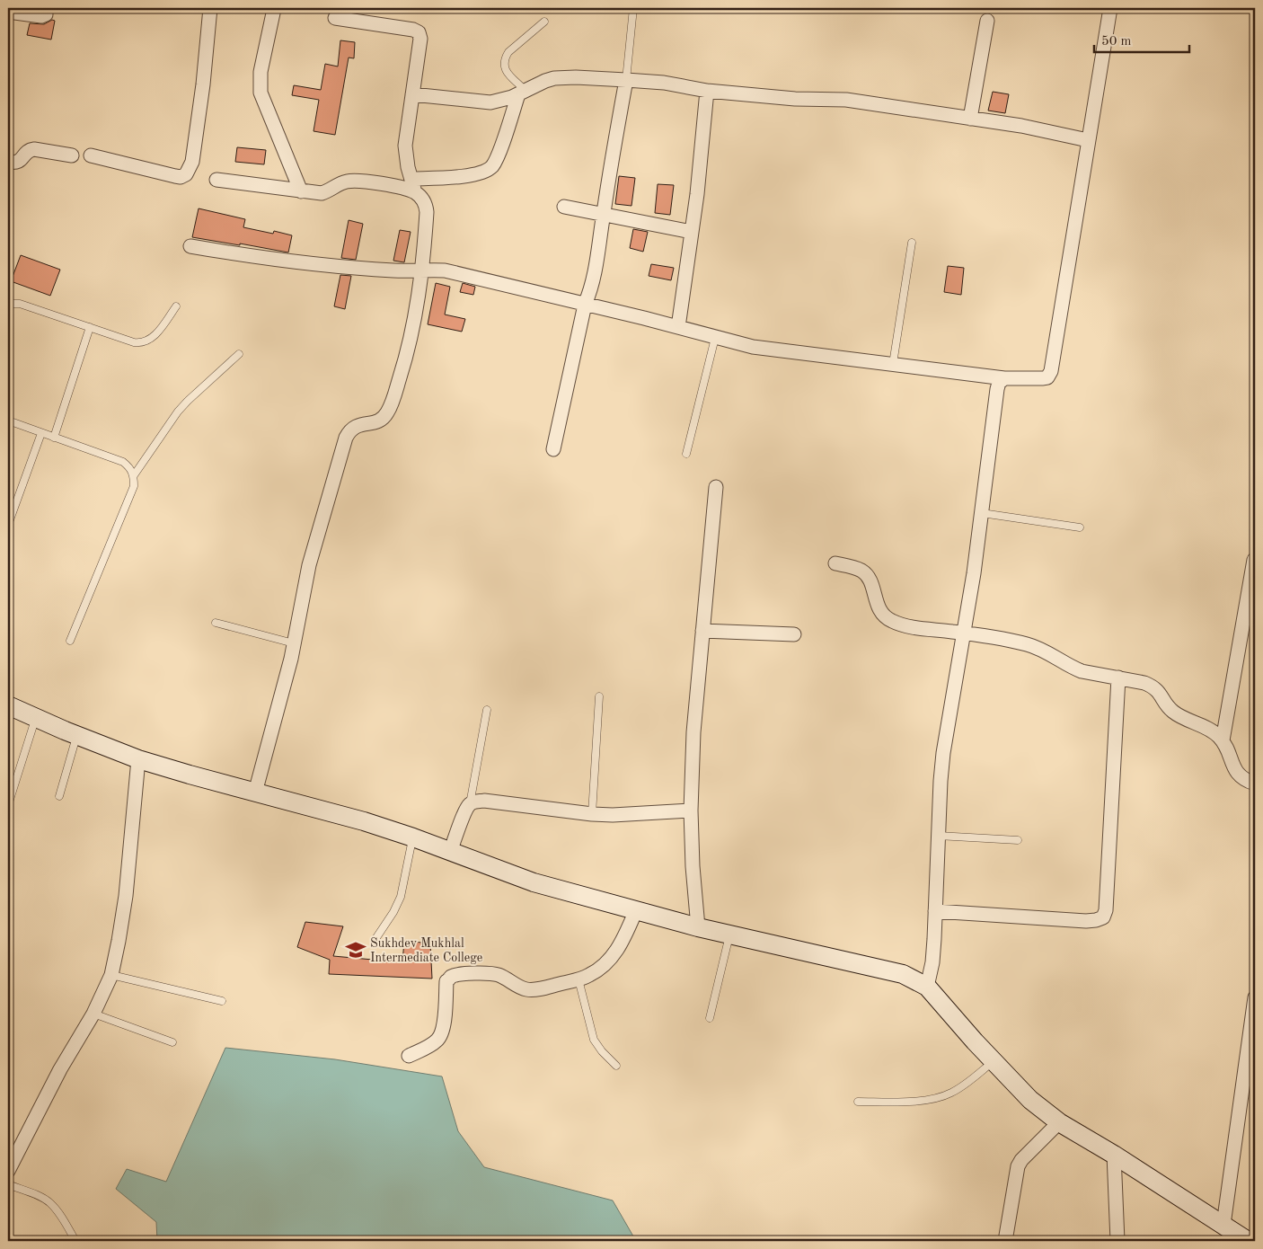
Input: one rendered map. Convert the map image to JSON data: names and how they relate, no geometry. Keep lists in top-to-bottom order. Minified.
{"places":{"school or university":["Sukhdev Mukhlal Intermediate College"]},"scale_bar":"50 m"}
